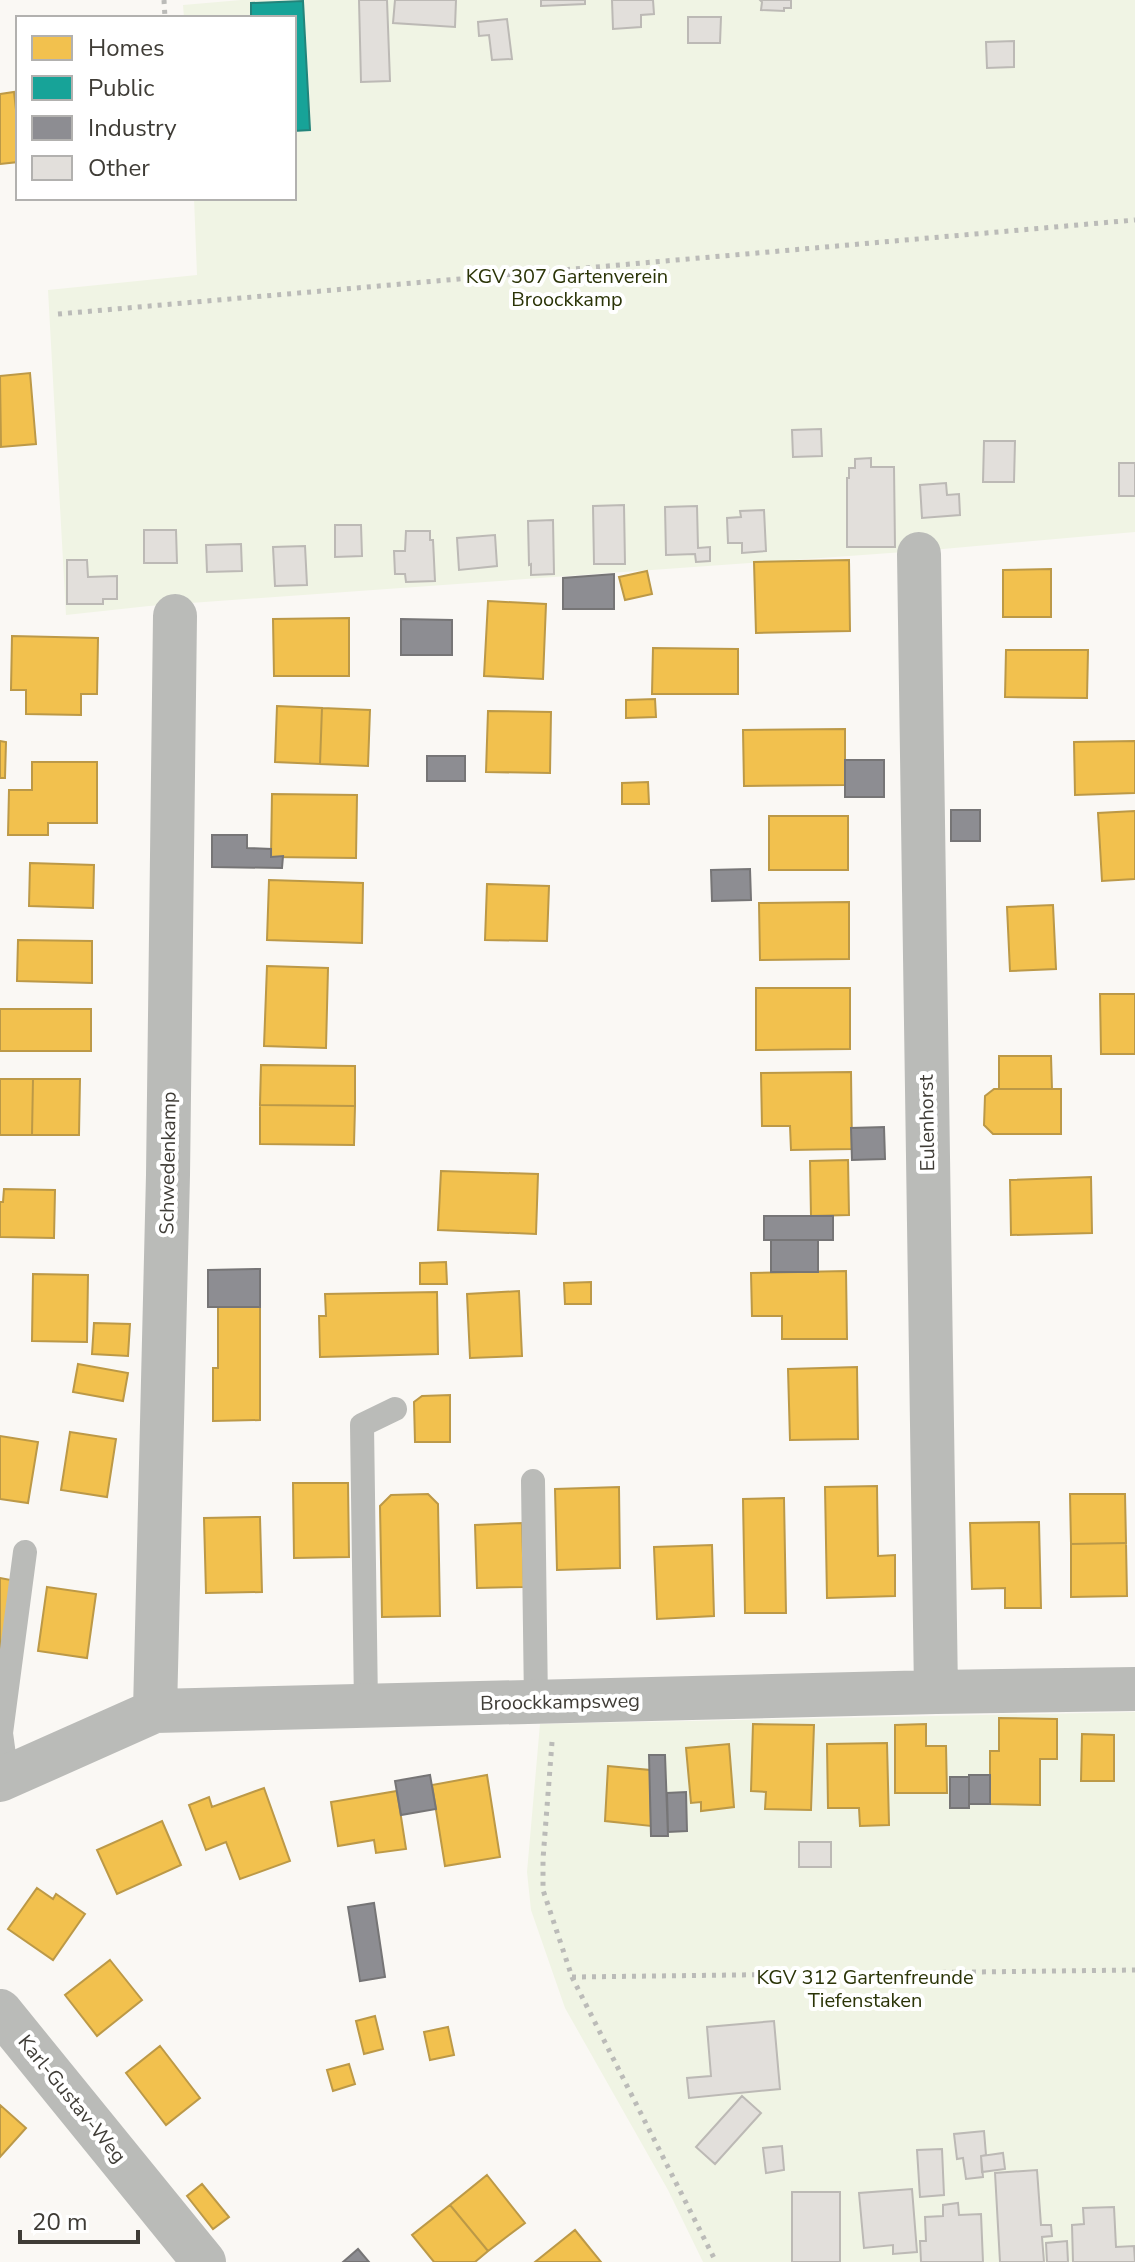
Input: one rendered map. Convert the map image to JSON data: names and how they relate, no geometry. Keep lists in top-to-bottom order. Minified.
{"streets":{"street":["Eulenhorst","Schwedenkamp","Broockkampsweg","Karl-Gustav-Weg"]},"crossings":[["Eulenhorst","Broockkampsweg"],["Schwedenkamp","Broockkampsweg"]],"parks":["KGV 307 Gartenverein Broockkamp","KGV 312 Gartenfreunde Tiefenstaken"],"legend":["Homes","Public","Industry","Other"],"scale_bar":"20 m"}
